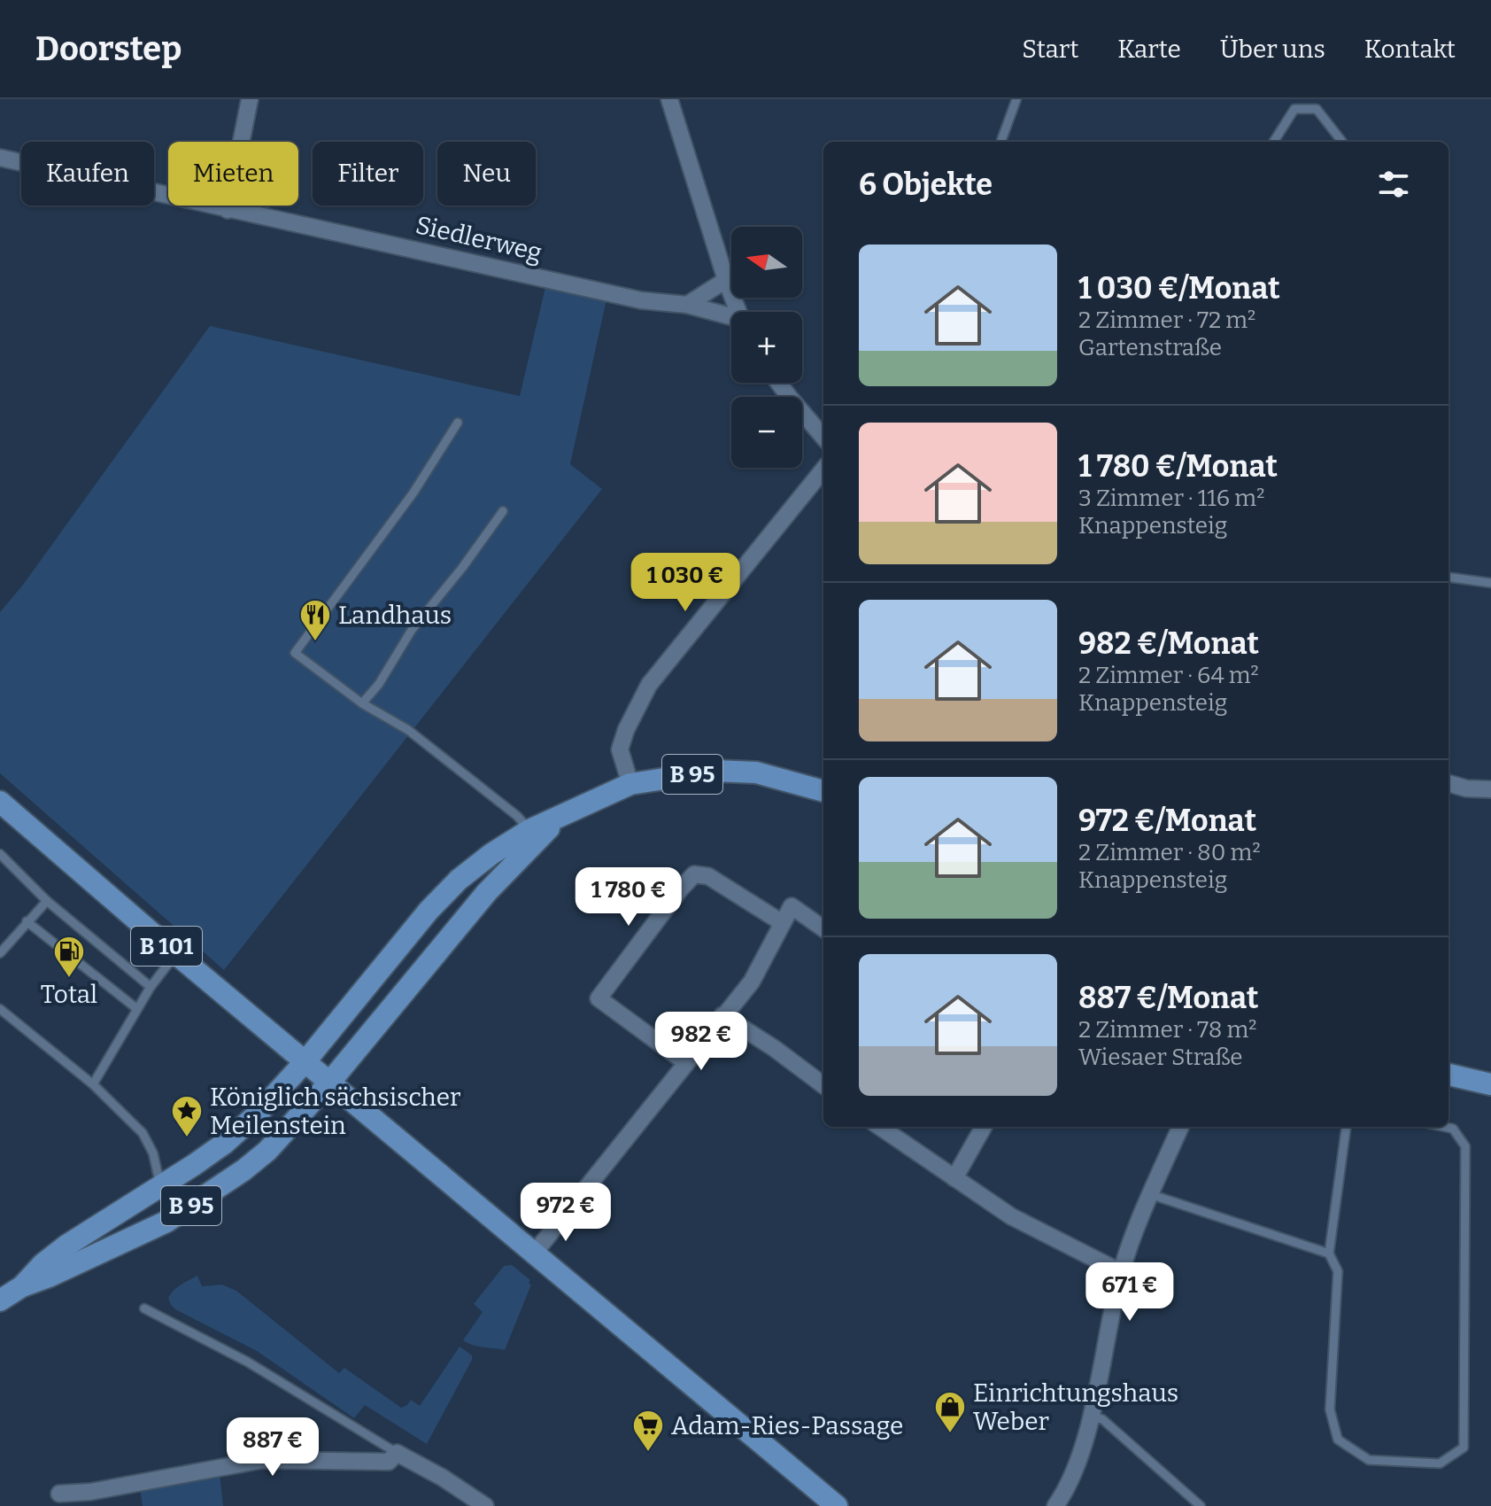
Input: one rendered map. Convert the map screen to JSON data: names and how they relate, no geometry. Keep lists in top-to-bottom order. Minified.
{"streets":{"main road":["B 95","B 101"],"street":["Siedlerweg"]},"crossings":[["B 95","B 101"]],"places":{"restaurant":["Landhaus"],"fuel station":["Total"],"place":["Königlich sächsischer Meilenstein"],"shop":["Einrichtungshaus Weber"],"supermarket":["Adam-Ries-Passage"]},"north":"left","page":{"header":"Doorstep","nav":["Start","Karte","Über uns","Kontakt"],"chip":["Kaufen","Mieten","Filter","Neu"],"heading":"6 Objekte","map_buttons":["+","−"],"list":[{"name":"1 030 €/Monat","note":"2 Zimmer · 72 m² · Gartenstraße"},{"name":"1 780 €/Monat","note":"3 Zimmer · 116 m² · Knappensteig"},{"name":"982 €/Monat","note":"2 Zimmer · 64 m² · Knappensteig"},{"name":"972 €/Monat","note":"2 Zimmer · 80 m² · Knappensteig"},{"name":"887 €/Monat","note":"2 Zimmer · 78 m² · Wiesaer Straße"}],"price":["1 030 €","1 780 €","982 €","972 €","671 €","887 €"]}}
